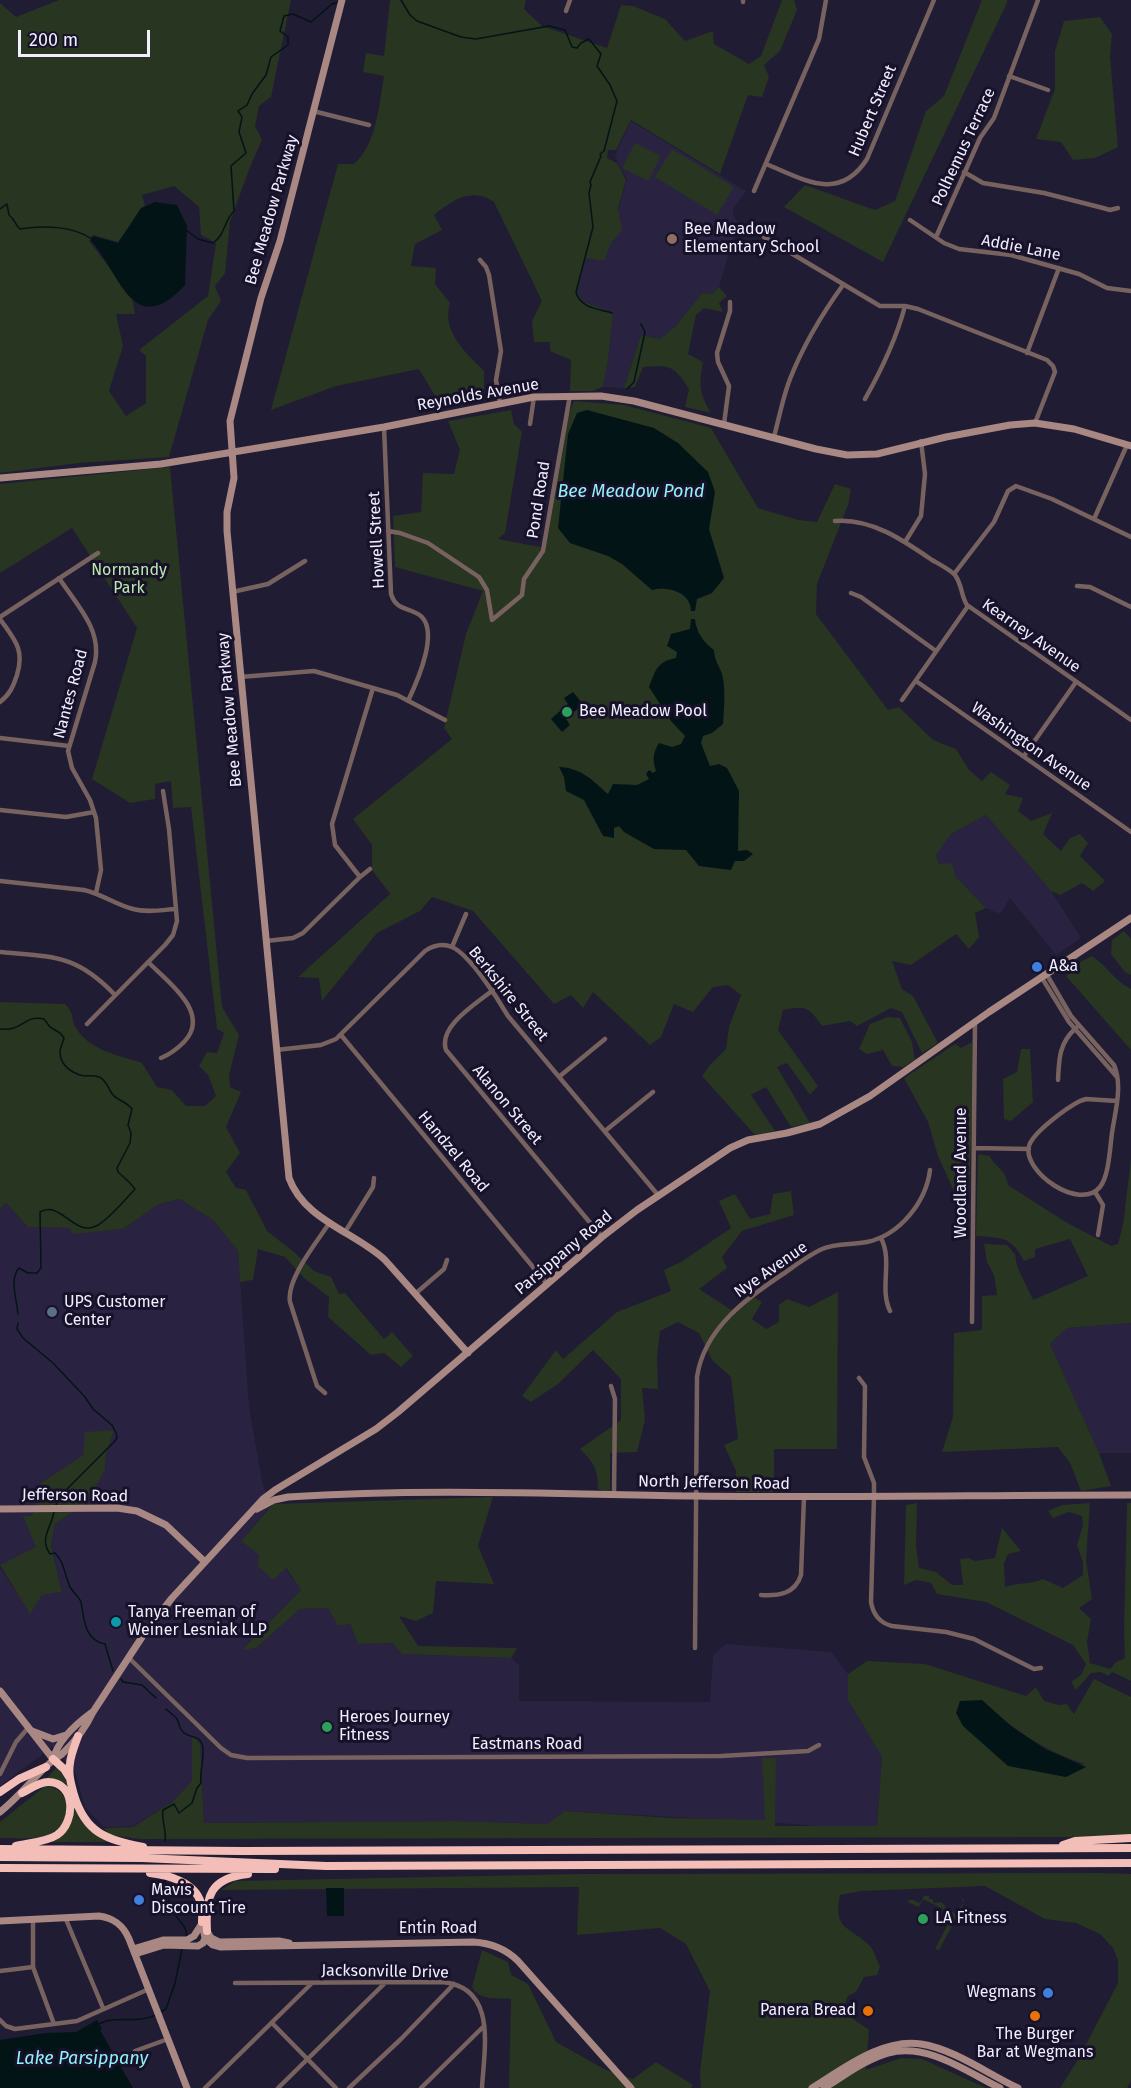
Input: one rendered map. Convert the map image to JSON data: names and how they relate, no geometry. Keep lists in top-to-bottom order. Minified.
{"streets":{"street":["Hubert Street","Polhemus Terrace","Bee Meadow Parkway","Addie Lane","Reynolds Avenue","Pond Road","Howell Street","Kearney Avenue","Nantes Road","Washington Avenue","Berkshire Street","Alanon Street","Handzel Road","Woodland Avenue","Parsippany Road","Nye Avenue","North Jefferson Road","Jefferson Road","Eastmans Road","Entin Road","Jacksonville Drive"]},"crossings":[["Polhemus Terrace","Addie Lane"],["Bee Meadow Parkway","Reynolds Avenue"],["Bee Meadow Parkway","Berkshire Street"],["Bee Meadow Parkway","Parsippany Road"],["Reynolds Avenue","Pond Road"],["Reynolds Avenue","Howell Street"],["Pond Road","Howell Street"],["Berkshire Street","Alanon Street"],["Berkshire Street","Handzel Road"],["Berkshire Street","Parsippany Road"],["Alanon Street","Parsippany Road"],["Handzel Road","Parsippany Road"],["Woodland Avenue","Parsippany Road"],["Parsippany Road","North Jefferson Road"],["Parsippany Road","Jefferson Road"],["Parsippany Road","Eastmans Road"],["Nye Avenue","North Jefferson Road"]],"water":["Bee Meadow Pond","Lake Parsippany"],"parks":["Normandy Park"],"places":["Bee Meadow Elementary School","Bee Meadow Pool","A&a","UPS Customer Center","Tanya Freeman of Weiner Lesniak LLP","Heroes Journey Fitness","Mavis Discount Tire","LA Fitness","Wegmans","Panera Bread","The Burger Bar at Wegmans"],"scale_bar":"200 m"}
